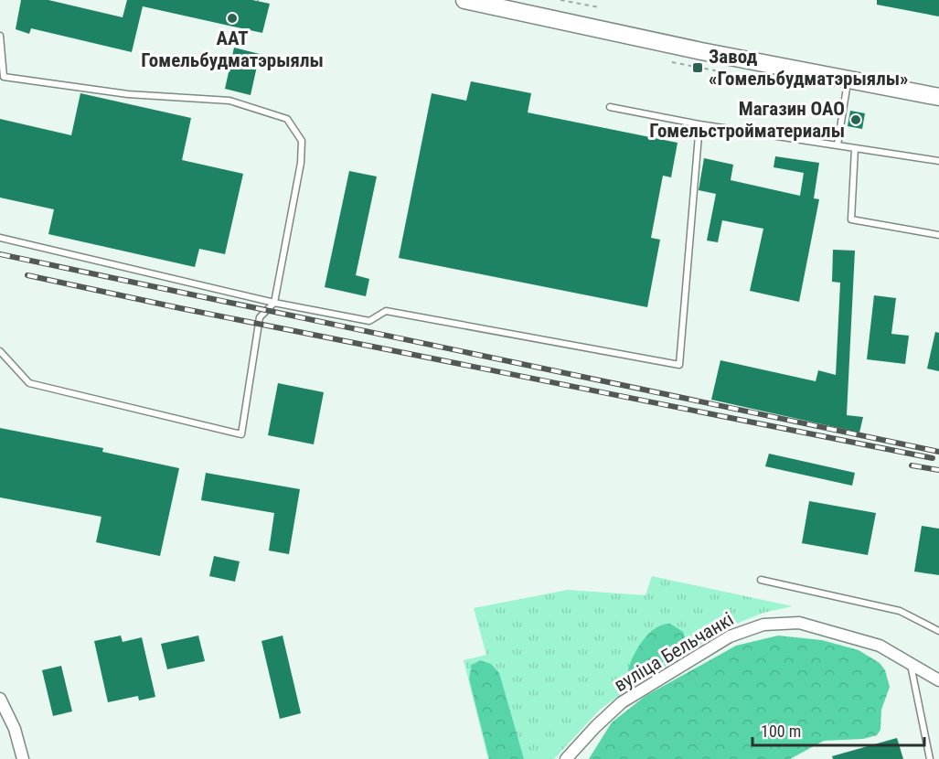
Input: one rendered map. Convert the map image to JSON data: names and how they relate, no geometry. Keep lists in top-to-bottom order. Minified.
{"streets":{"street":["вуліца Бельчанкі"]},"places":{"other":["ААТ Гомельбудматэрыялы","Магазин ОАО Гомельстройматериалы"],"transit":["Завод «Гомельбудматэрыялы»"]},"scale_bar":"100 m"}
